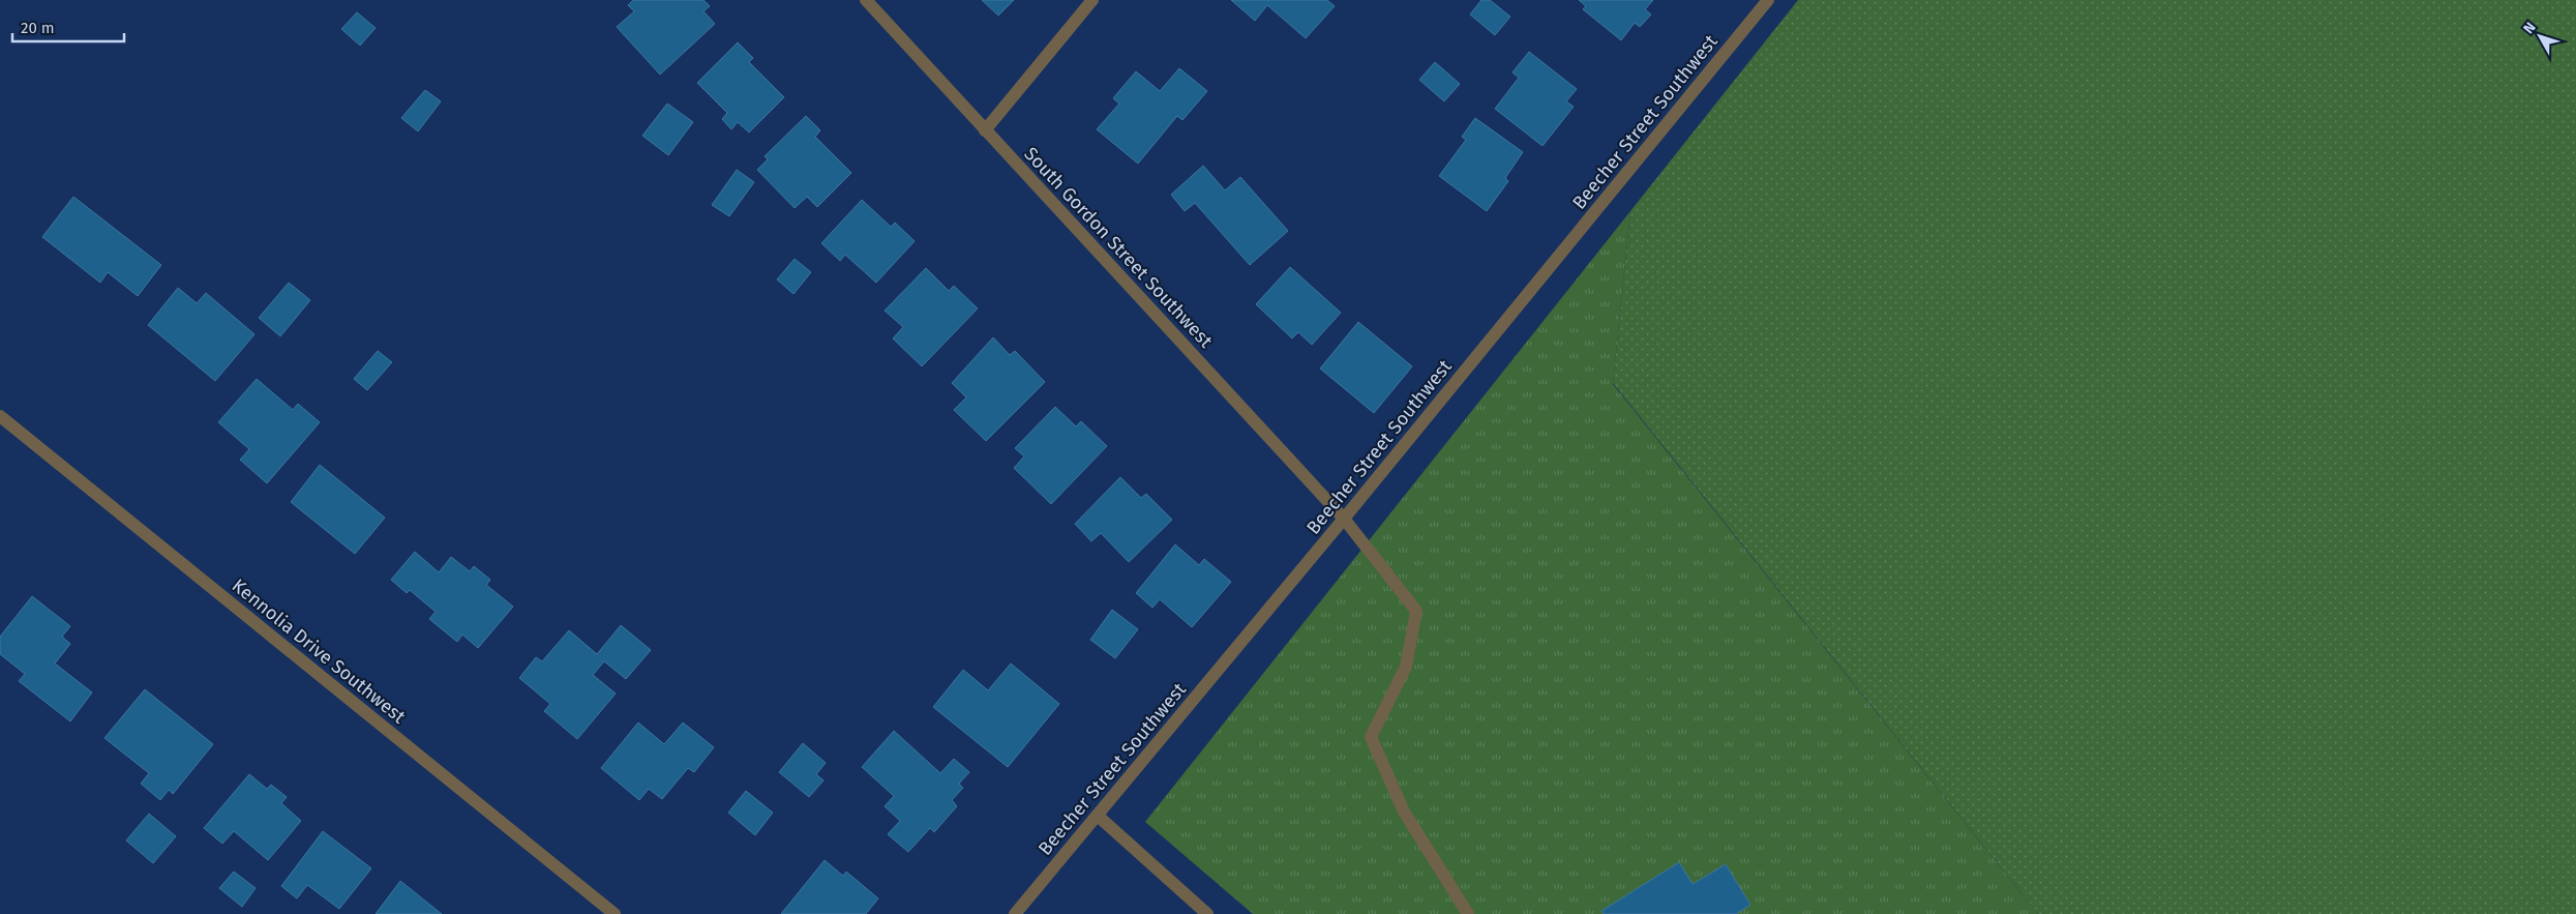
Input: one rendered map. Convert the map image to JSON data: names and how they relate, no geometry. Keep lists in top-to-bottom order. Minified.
{"streets":{"street":["Beecher Street Southwest","South Gordon Street Southwest","Kennolia Drive Southwest"]},"crossings":[["Beecher Street Southwest","South Gordon Street Southwest"]],"scale_bar":"20 m","north":"top left"}
